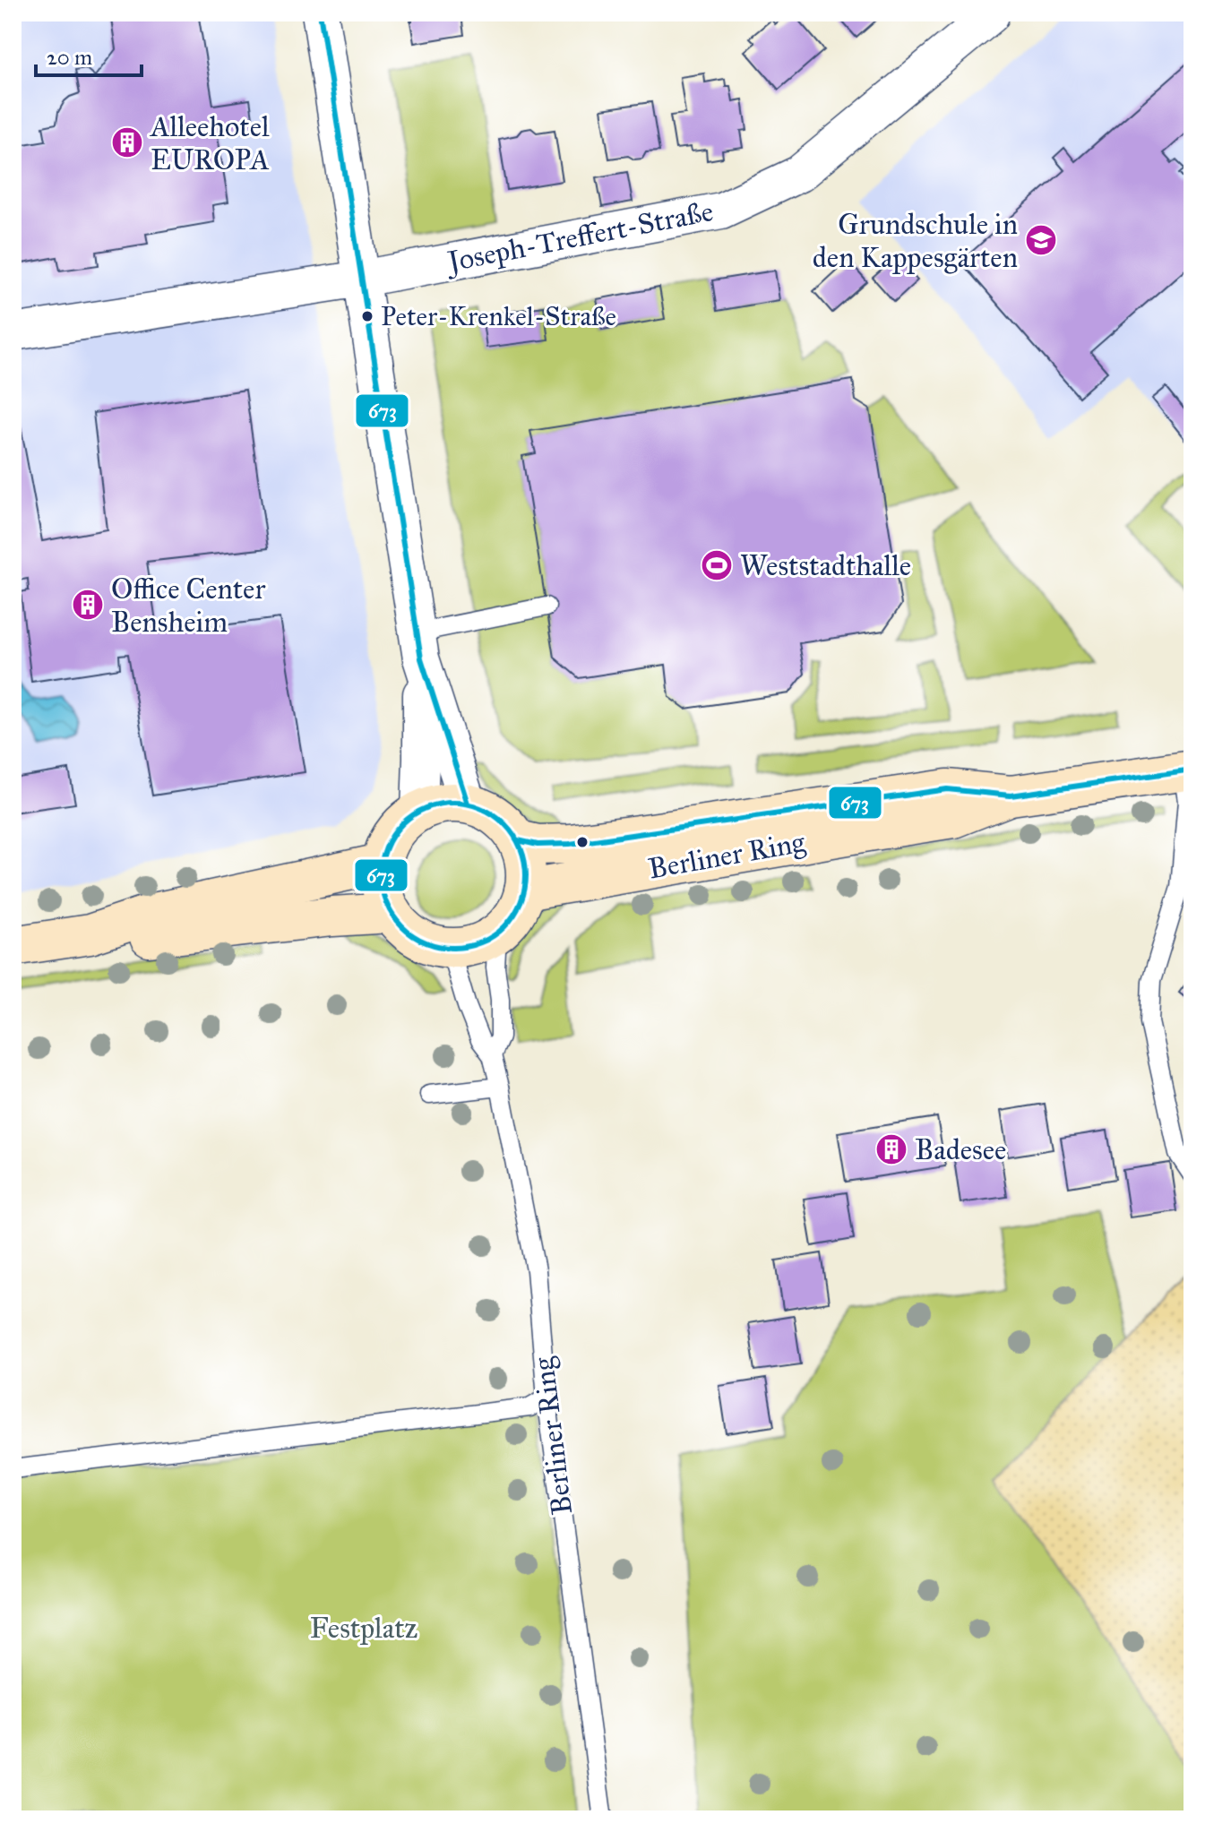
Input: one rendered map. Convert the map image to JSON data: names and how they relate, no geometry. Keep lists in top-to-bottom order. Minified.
{"streets":{"street":["Joseph-Treffert-Straße","Berliner Ring"]},"parks":["Festplatz"],"places":{"building":["Alleehotel EUROPA","Office Center Bensheim","Badesee"],"school or university":["Grundschule in den Kappesgärten"],"other":["Peter-Krenkel-Straße"],"sports":["Weststadthalle"]},"lines":["transit line 673"],"scale_bar":"20 m"}
